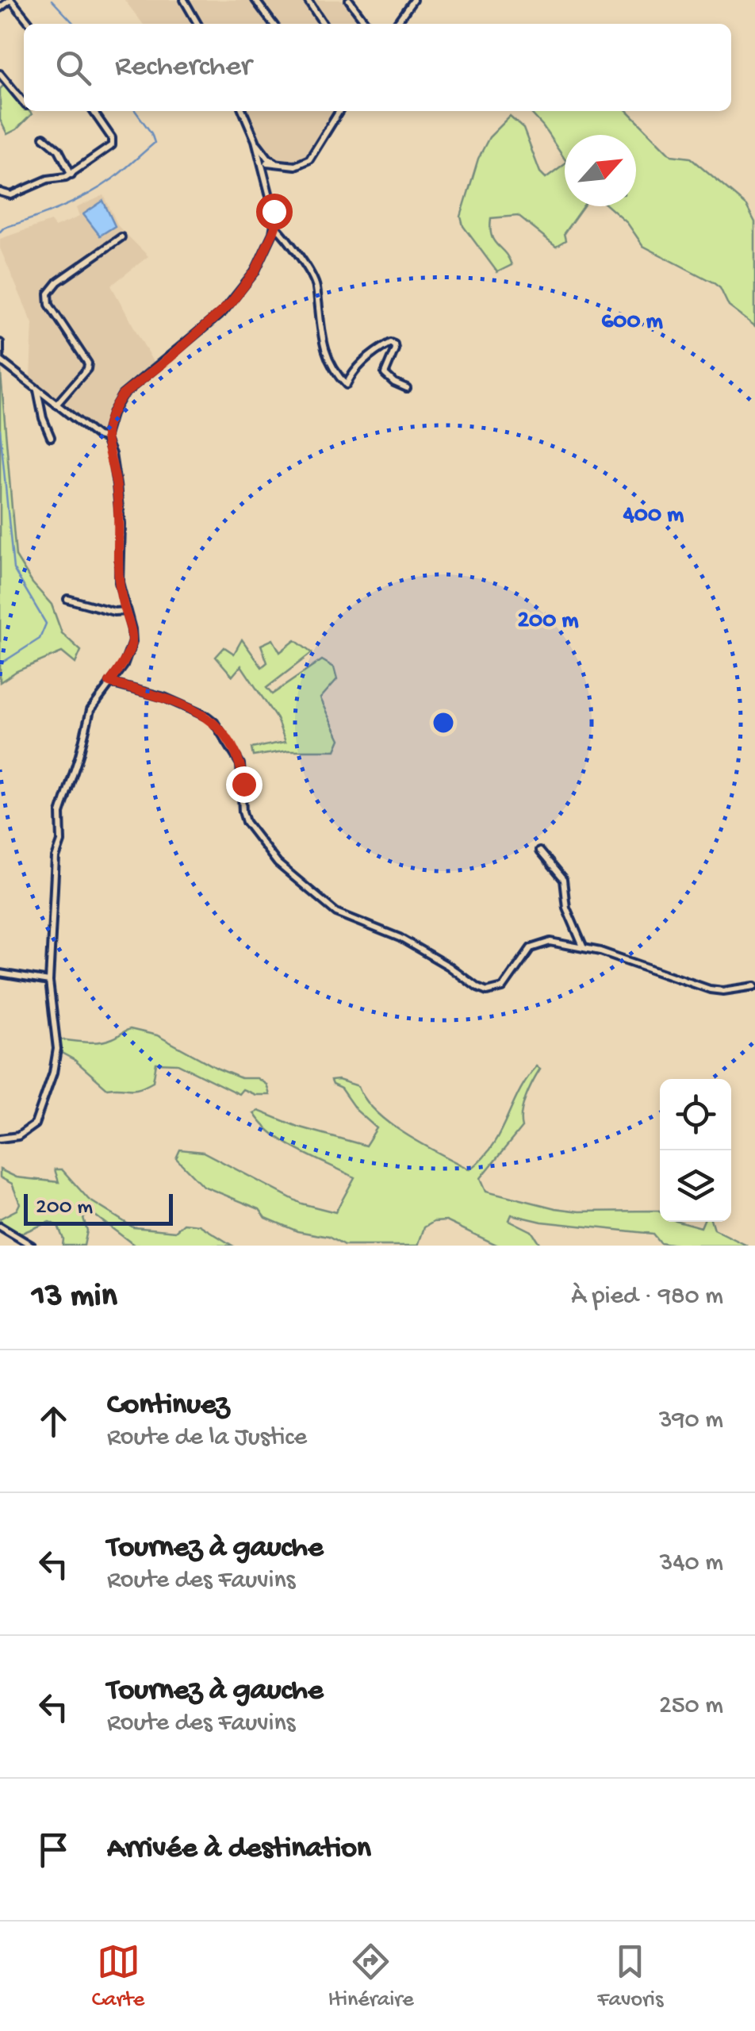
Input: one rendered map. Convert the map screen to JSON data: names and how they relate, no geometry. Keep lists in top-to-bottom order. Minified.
{"scale_bar":"200 m","north":"top right","page":{"search":"Rechercher","scale":"200 m","heading":["13 min","À pied · 980 m"],"list":[["Continuez","Route de la Justice","390 m"],["Tournez à gauche","Route des Fauvins","340 m"],["Tournez à gauche","Route des Fauvins","250 m"],"Arrivée à destination"],"nav":["Carte","Itinéraire","Favoris"]},"rings":["600 m","400 m","200 m"]}
